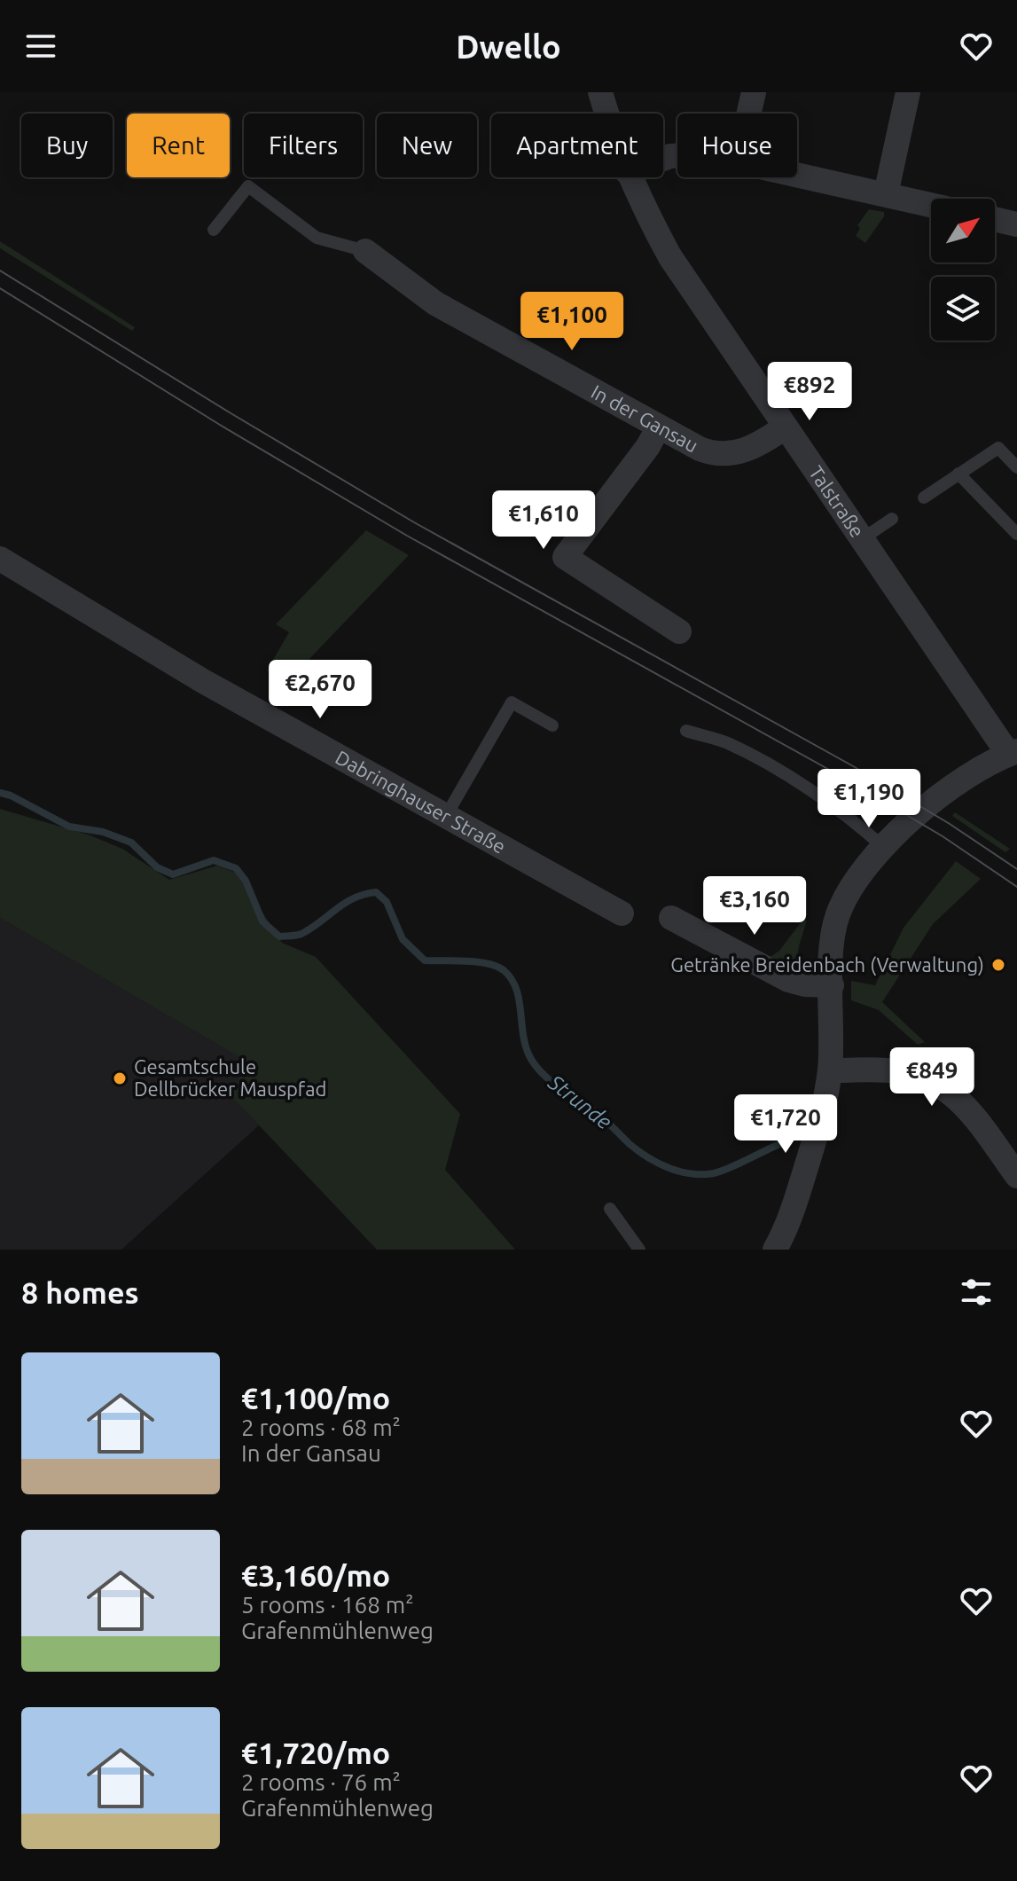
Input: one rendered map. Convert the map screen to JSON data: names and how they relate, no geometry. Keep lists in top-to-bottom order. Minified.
{"streets":{"street":["In der Gansau","Talstraße","Dabringhauser Straße"]},"crossings":[["In der Gansau","Talstraße"]],"water":["Strunde"],"places":["Getränke Breidenbach (Verwaltung)","Gesamtschule Dellbrücker Mauspfad"],"north":"top right","page":{"header":"Dwello","chip":["Buy","Rent","Filters","New","Apartment","House"],"price":["€1,100","€892","€1,610","€2,670","€1,190","€3,160","€849","€1,720"],"heading":"8 homes","list":[{"name":"€1,100/mo","note":"2 rooms · 68 m² · In der Gansau"},{"name":"€3,160/mo","note":"5 rooms · 168 m² · Grafenmühlenweg"},{"name":"€1,720/mo","note":"2 rooms · 76 m² · Grafenmühlenweg"}]}}
